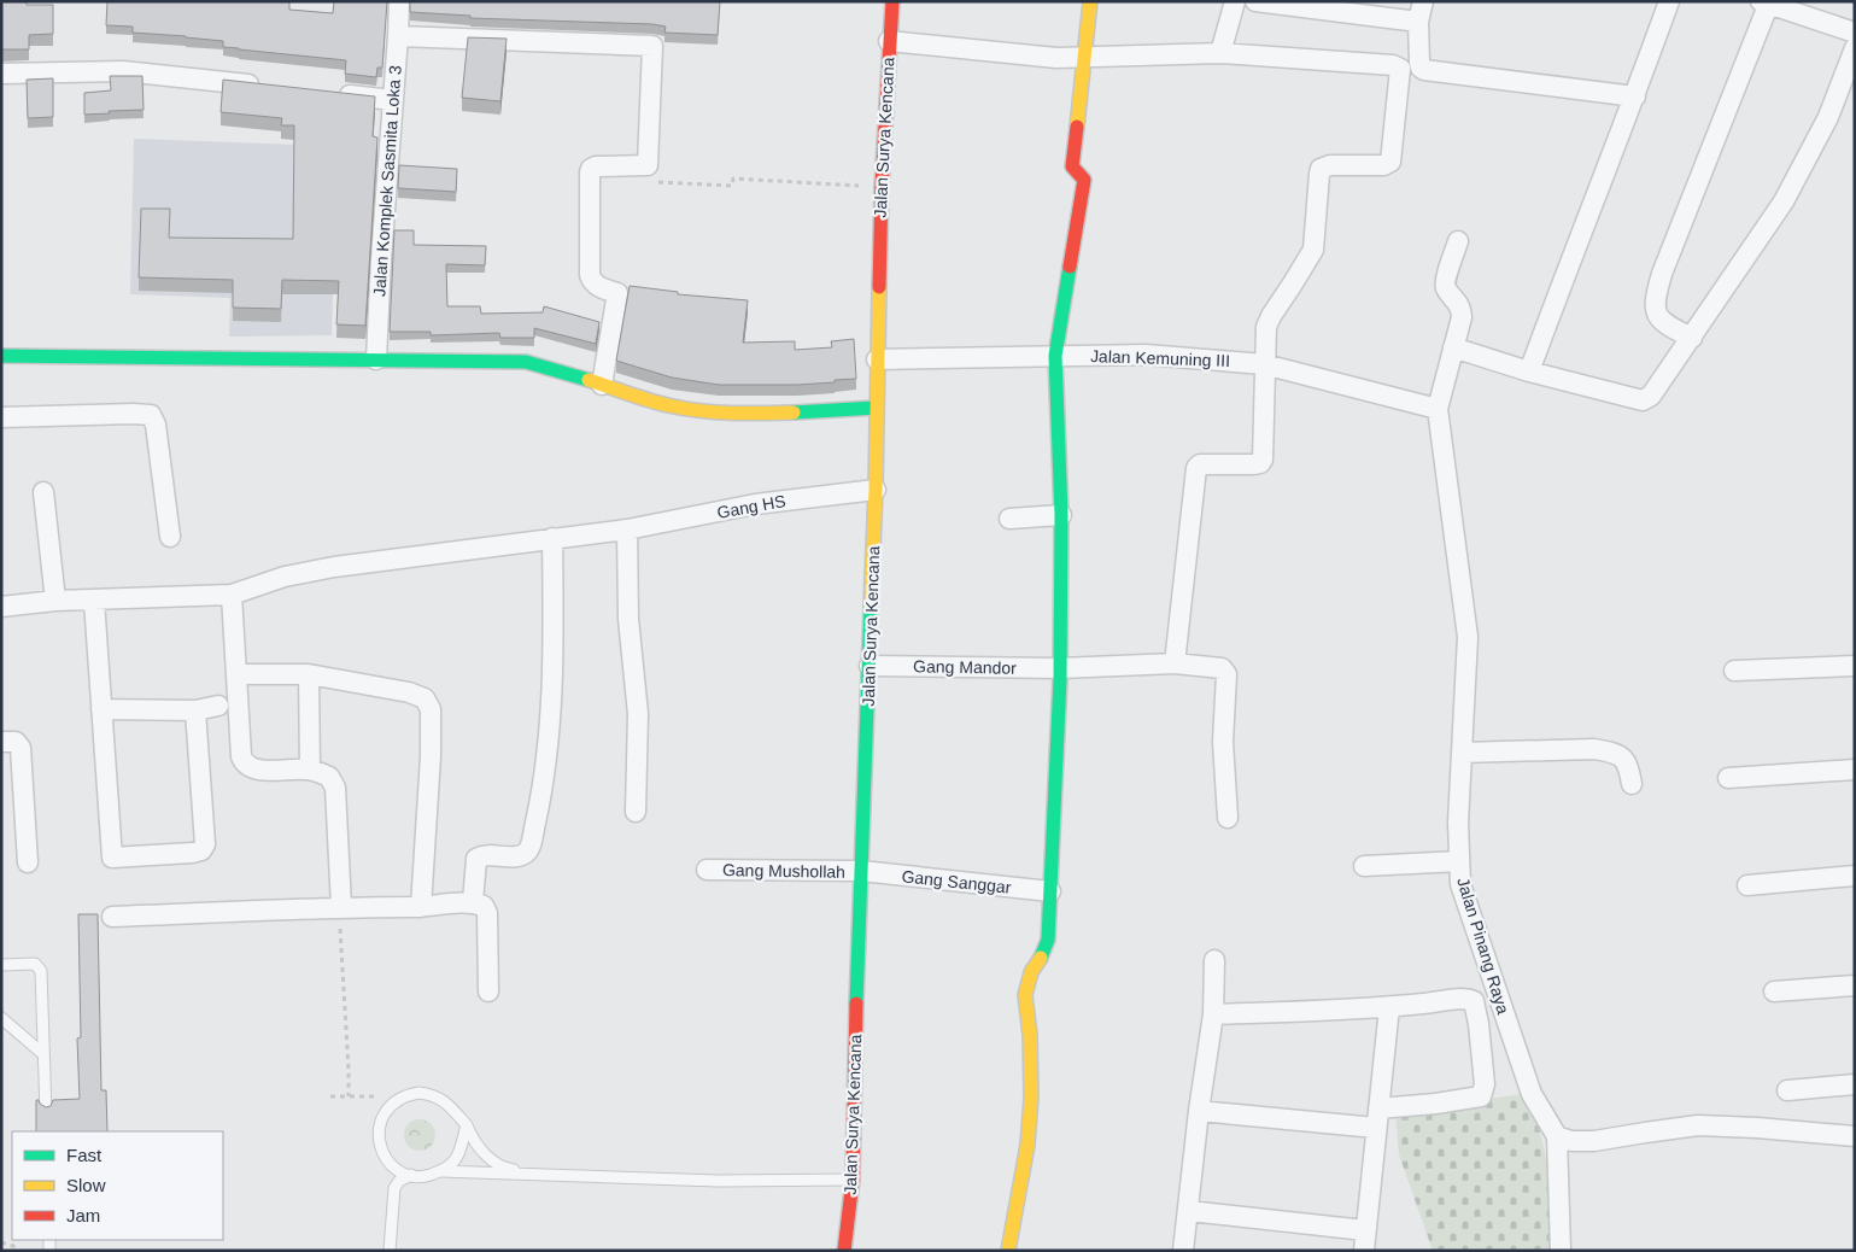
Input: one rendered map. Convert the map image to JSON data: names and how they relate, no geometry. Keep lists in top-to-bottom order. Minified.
{"streets":{"street":["Jalan Surya Kencana","Jalan Komplek Sasmita Loka 3","Jalan Kemuning III","Gang HS","Gang Mandor","Gang Mushollah","Gang Sanggar","Jalan Pinang Raya"]},"crossings":[["Jalan Surya Kencana","Jalan Kemuning III"],["Jalan Surya Kencana","Gang HS"],["Jalan Surya Kencana","Gang Mandor"],["Jalan Surya Kencana","Gang Mushollah"],["Jalan Surya Kencana","Gang Sanggar"],["Jalan Kemuning III","Jalan Pinang Raya"],["Gang Mushollah","Gang Sanggar"]],"legend":["Fast","Slow","Jam"]}
